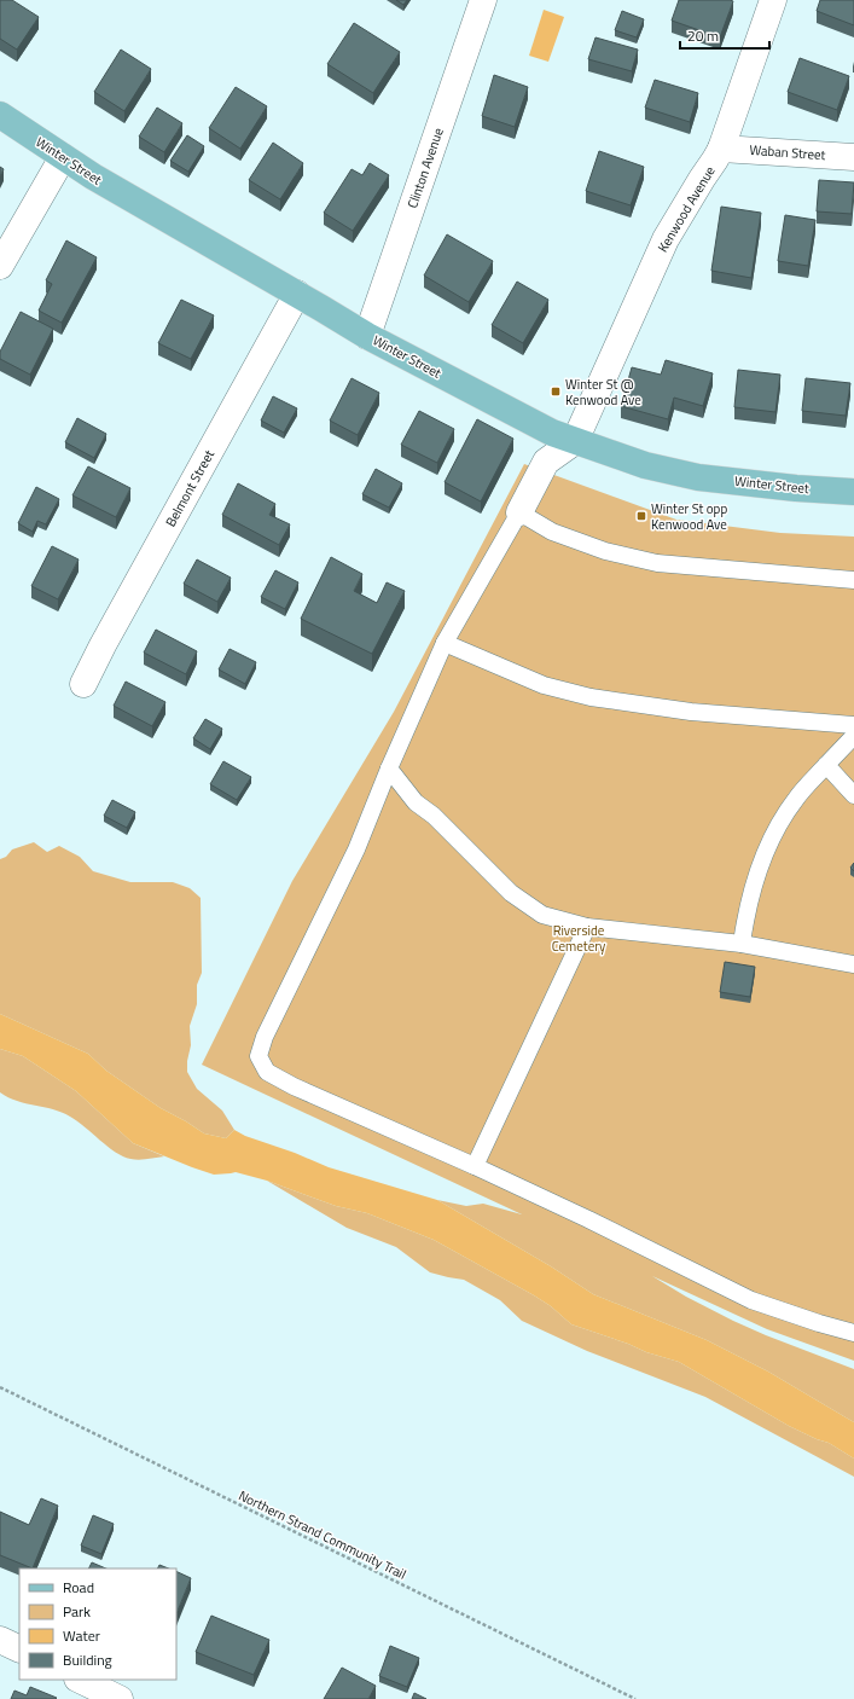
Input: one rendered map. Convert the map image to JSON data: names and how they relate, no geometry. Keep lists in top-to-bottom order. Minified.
{"streets":{"main road":["Winter Street"],"street":["Waban Street","Clinton Avenue","Kenwood Avenue","Belmont Street"],"path":["Northern Strand Community Trail"]},"crossings":[["Waban Street","Kenwood Avenue"],["Winter Street","Clinton Avenue"],["Winter Street","Kenwood Avenue"],["Winter Street","Belmont Street"]],"parks":["Riverside Cemetery"],"places":{"transit":["Winter St @ Kenwood Ave","Winter St opp Kenwood Ave"]},"legend":["Road","Park","Water","Building"],"scale_bar":"20 m"}
